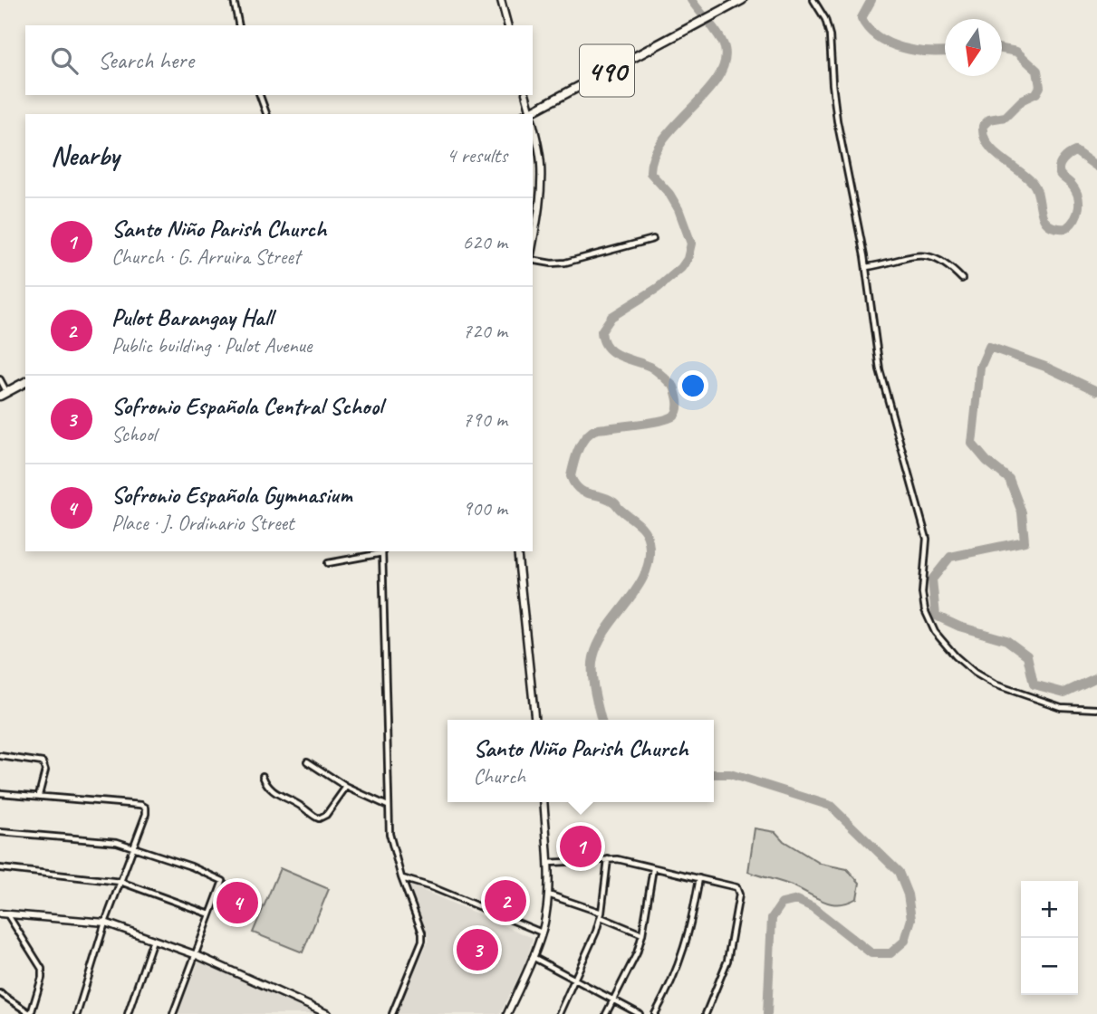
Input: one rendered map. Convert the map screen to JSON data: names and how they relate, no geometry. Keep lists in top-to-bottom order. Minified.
{"streets":{"main road":["490"]},"north":"bottom","page":{"search":"Search here","heading":["Nearby","4 results"],"list":[{"mark":"1","name":"Santo Niño Parish Church","note":"Church · G. Arruira Street","value":"620 m"},{"mark":"2","name":"Pulot Barangay Hall","note":"Public building · Pulot Avenue","value":"720 m"},{"mark":"3","name":"Sofronio Española Central School","note":"School","value":"790 m"},{"mark":"4","name":"Sofronio Española Gymnasium","note":"Place · J. Ordinario Street","value":"900 m"}],"popup":["Santo Niño Parish Church","Church"],"pins":["1","2","4","3"],"map_buttons":["+","−"]}}
